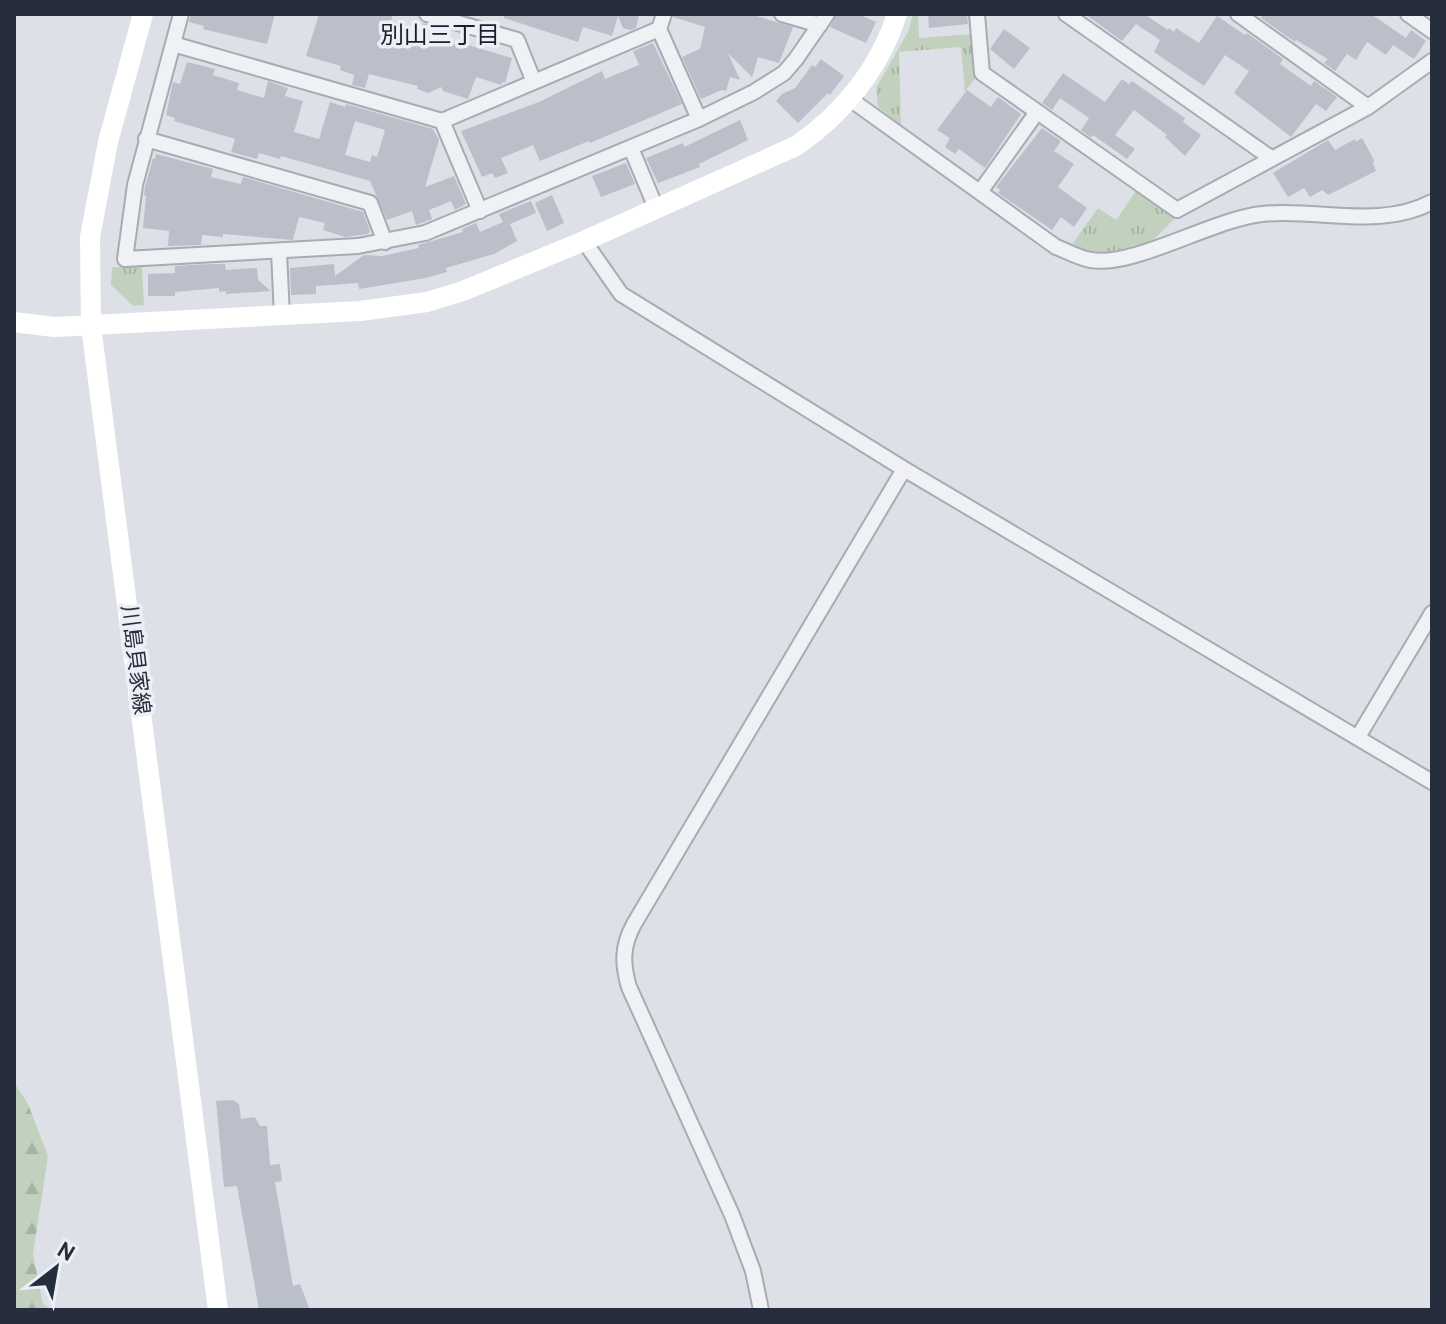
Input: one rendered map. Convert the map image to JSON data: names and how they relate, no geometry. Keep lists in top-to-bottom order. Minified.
{"streets":{"main road":["川島貝家線"]},"districts":["別山三丁目"],"north":"top right"}
